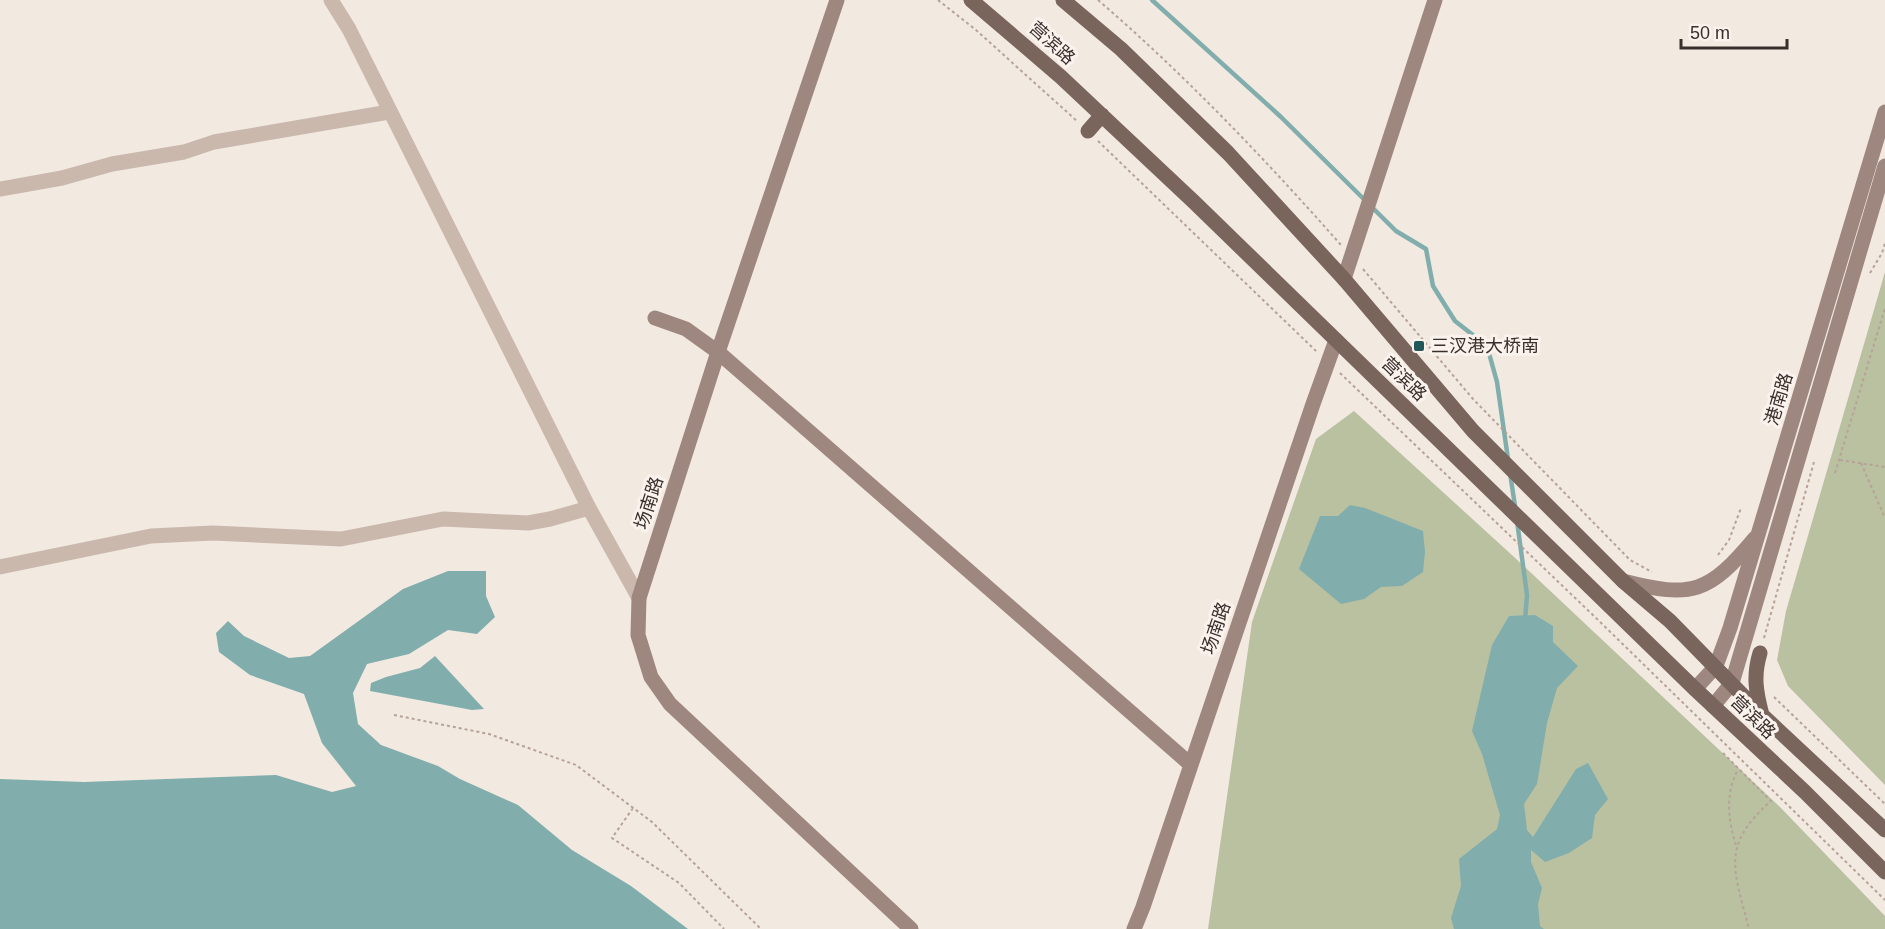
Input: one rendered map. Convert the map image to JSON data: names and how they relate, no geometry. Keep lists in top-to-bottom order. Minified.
{"streets":{"main road":["营滨路"],"street":["港南路","场南路"]},"crossings":[["营滨路","港南路"],["营滨路","场南路"]],"places":{"transit":["三汊港大桥南"]},"scale_bar":"50 m"}
